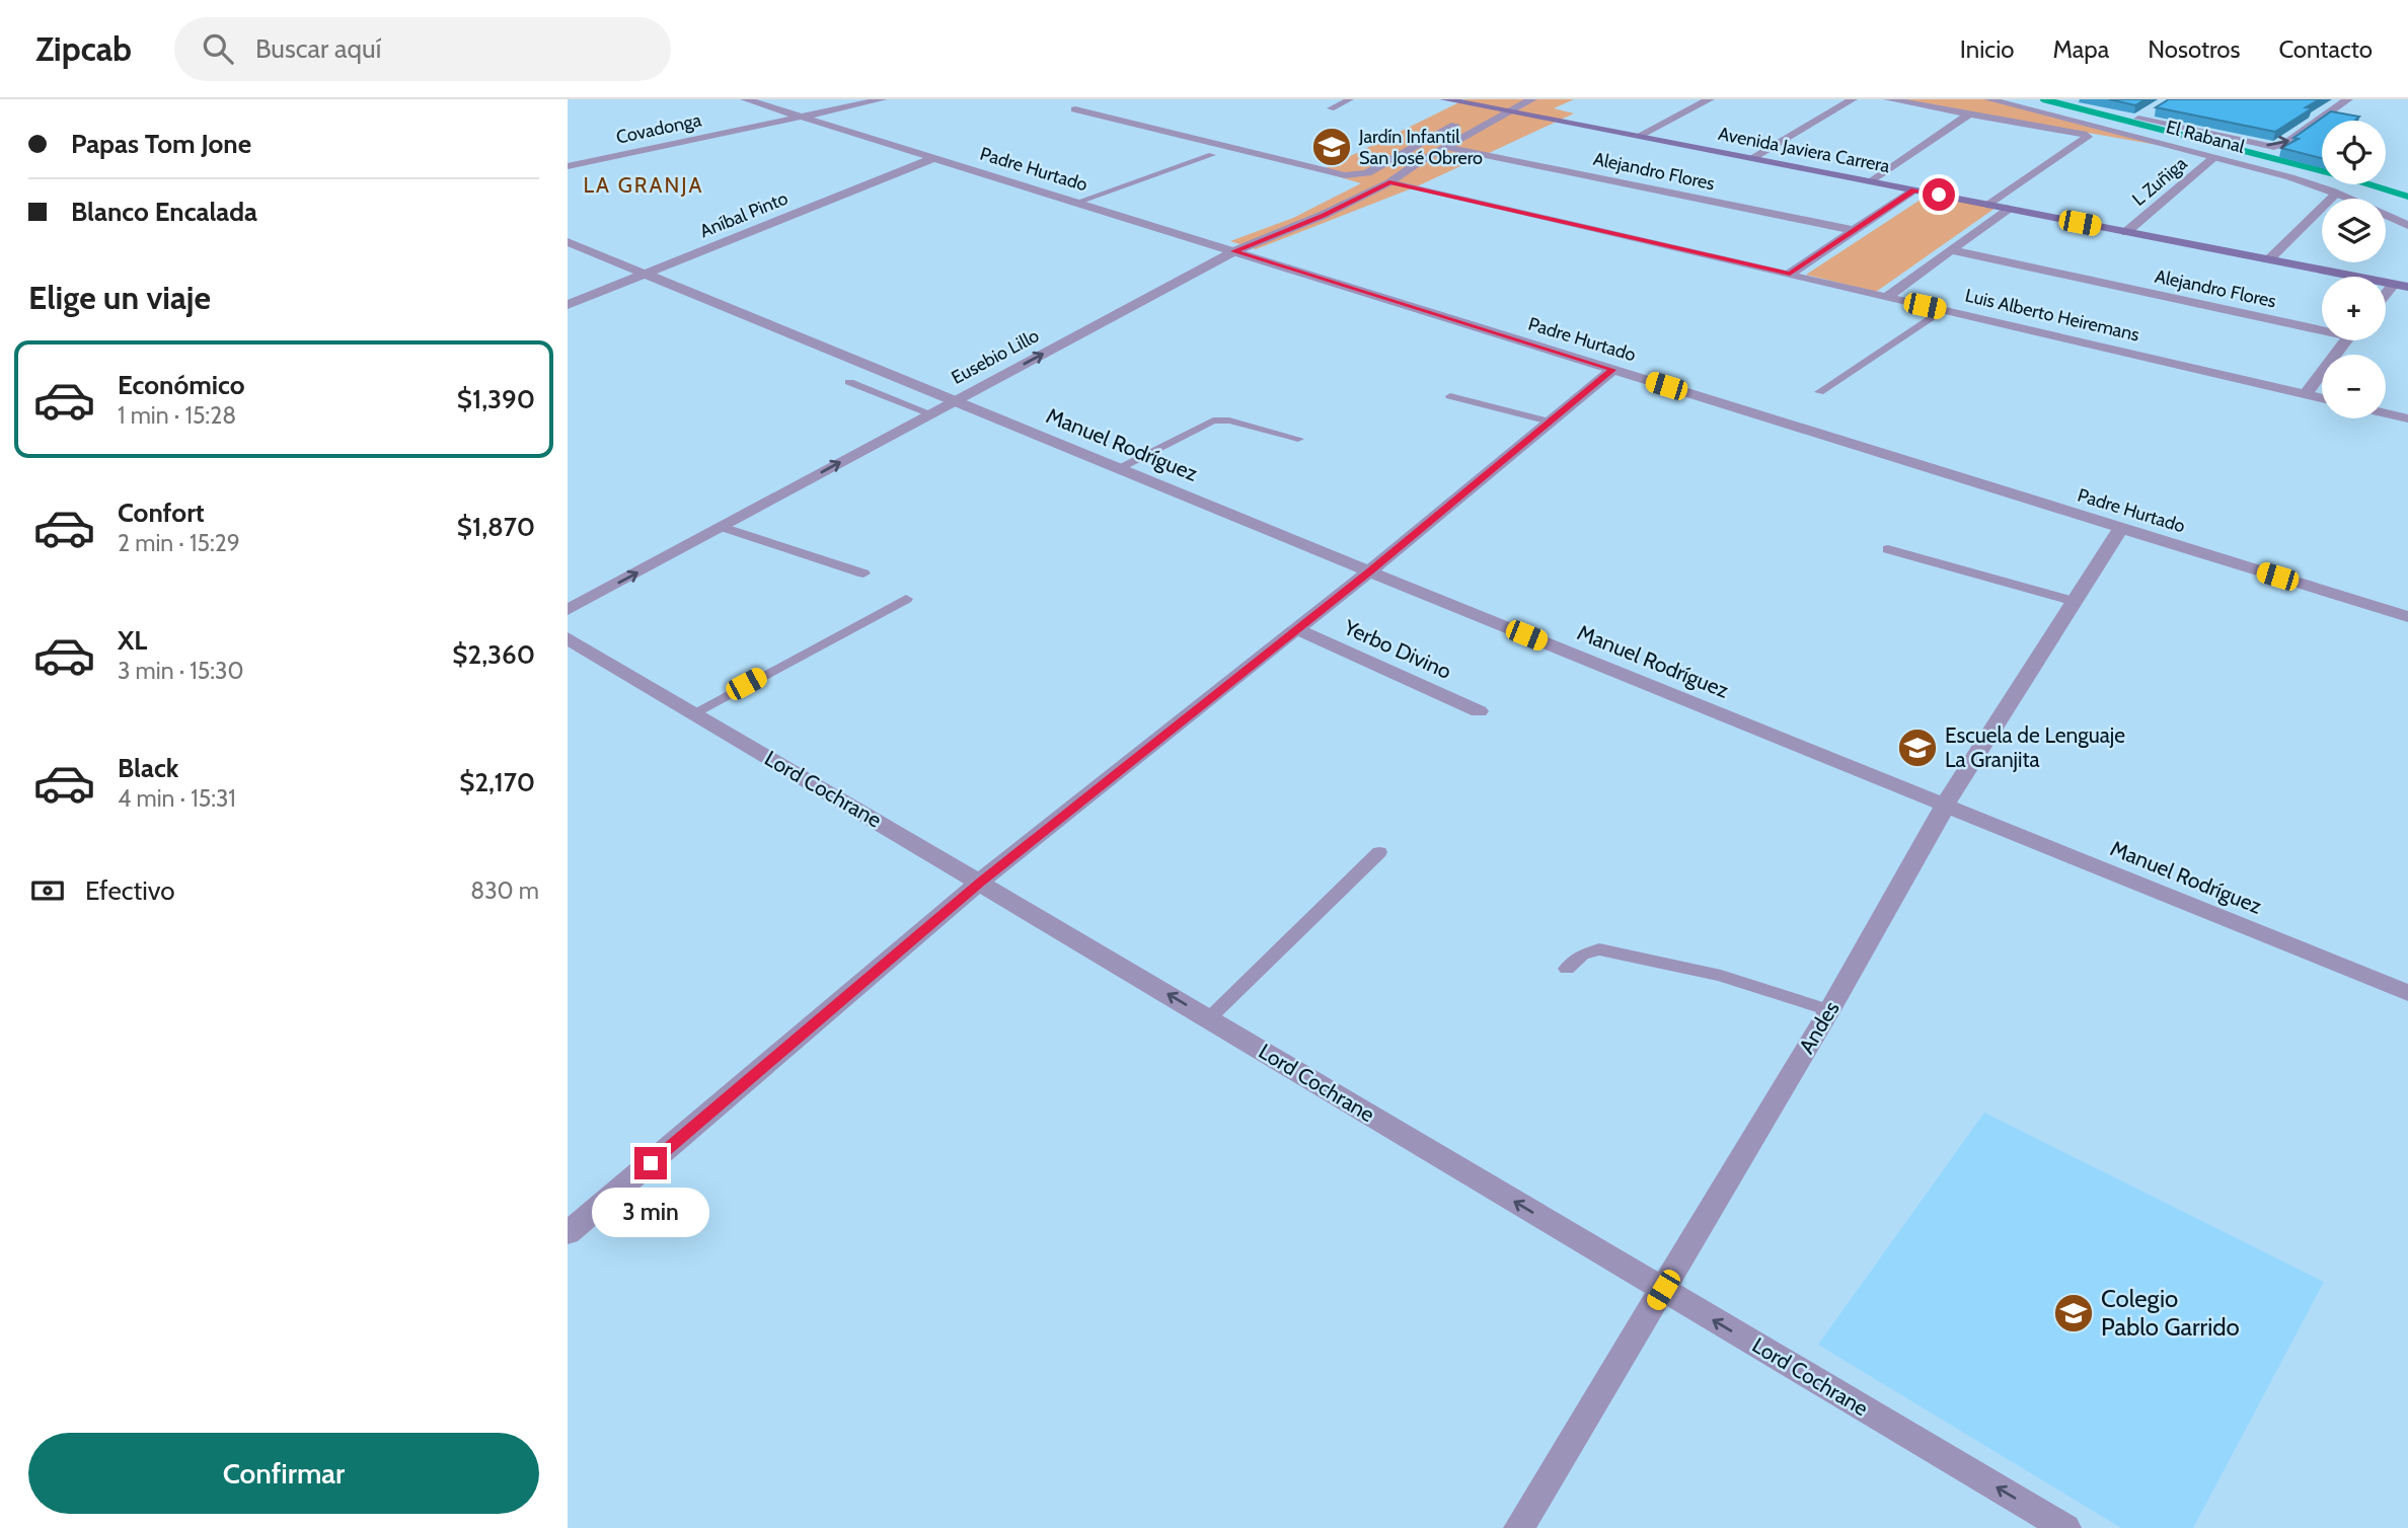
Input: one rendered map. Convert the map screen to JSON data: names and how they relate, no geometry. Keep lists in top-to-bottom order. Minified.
{"streets":{"main road":["Avenida Javiera Carrera"],"street":["Covadonga","El Rabanal","Padre Hurtado","Alejandro Flores","L Zuñiga","Aníbal Pinto","Luis Alberto Heiremans","Eusebio Lillo","Manuel Rodríguez","Yerbo Divino","Lord Cochrane","Andes"]},"crossings":[["Covadonga","Padre Hurtado"],["El Rabanal","L Zuñiga"],["Avenida Javiera Carrera","L Zuñiga"],["Avenida Javiera Carrera","Eusebio Lillo"],["Padre Hurtado","Aníbal Pinto"],["Padre Hurtado","Eusebio Lillo"],["Padre Hurtado","Andes"],["Alejandro Flores","Eusebio Lillo"],["Aníbal Pinto","Manuel Rodríguez"],["Luis Alberto Heiremans","Eusebio Lillo"],["Eusebio Lillo","Manuel Rodríguez"],["Manuel Rodríguez","Andes"],["Lord Cochrane","Andes"]],"one_way":["Eusebio Lillo","Lord Cochrane"],"districts":["LA GRANJA"],"places":{"school or university":["Jardín Infantil San José Obrero","Escuela de Lenguaje La Granjita","Colegio Pablo Garrido"]},"page":{"header":"Zipcab","search":"Buscar aquí","nav":["Inicio","Mapa","Nosotros","Contacto"],"banner":["Papas Tom Jone","Blanco Encalada"],"map_buttons":["+","−"],"heading":"Elige un viaje","list":[{"name":"Económico","note":"1 min · 15:28","value":"$1,390"},{"name":"Confort","note":"2 min · 15:29","value":"$1,870"},{"name":"XL","note":"3 min · 15:30","value":"$2,360"},{"name":"Black","note":"4 min · 15:31","value":"$2,170"}],"pay":["Efectivo","830 m"],"bubble":"3 min","buttons":"Confirmar"}}
